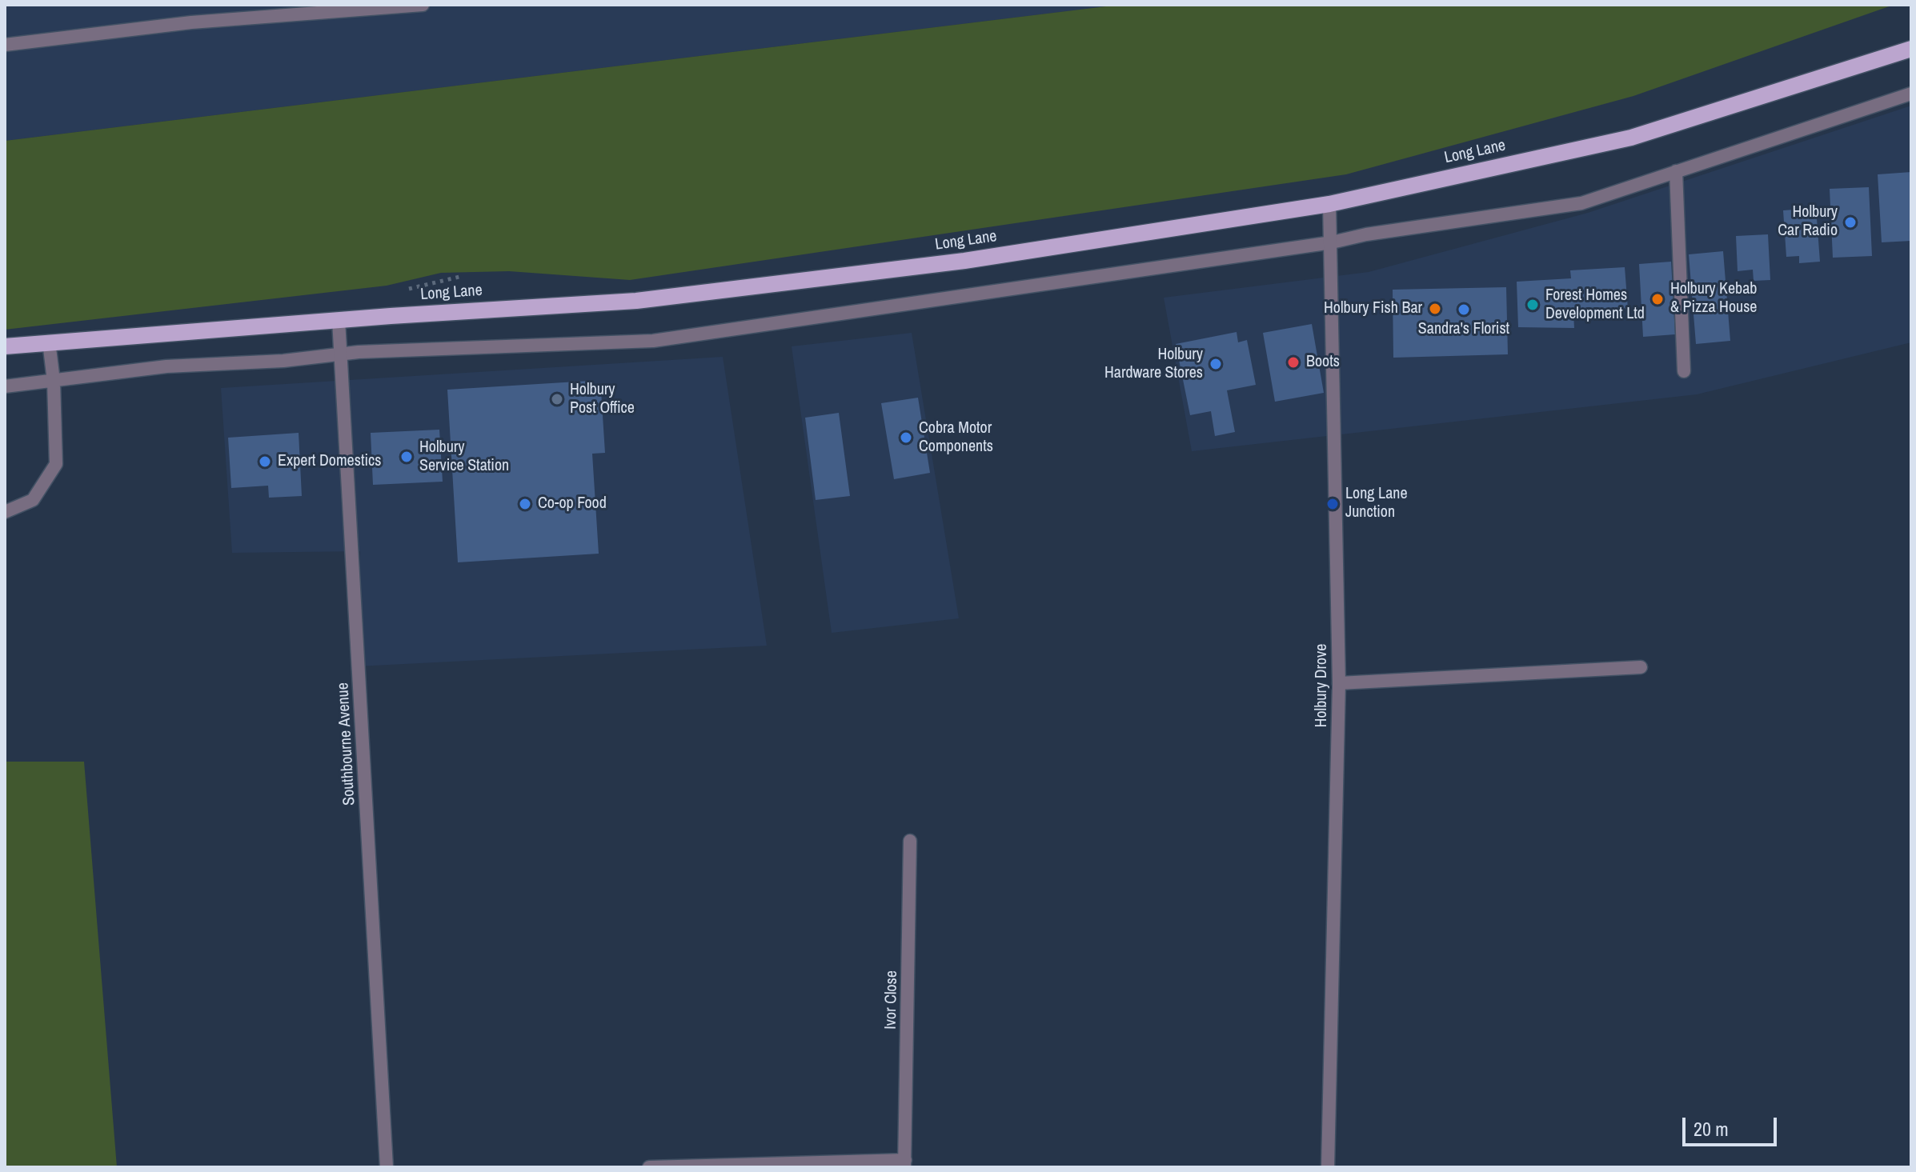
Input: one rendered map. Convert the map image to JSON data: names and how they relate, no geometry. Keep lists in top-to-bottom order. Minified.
{"streets":{"main road":["Long Lane"],"street":["Holbury Drove","Southbourne Avenue","Ivor Close"]},"crossings":[["Long Lane","Holbury Drove"],["Long Lane","Southbourne Avenue"]],"places":["Holbury Car Radio","Holbury Kebab & Pizza House","Forest Homes Development Ltd","Holbury Fish Bar","Sandra's Florist","Boots","Holbury Hardware Stores","Holbury Post Office","Cobra Motor Components","Holbury Service Station","Expert Domestics","Co-op Food","Long Lane Junction"],"scale_bar":"20 m"}
